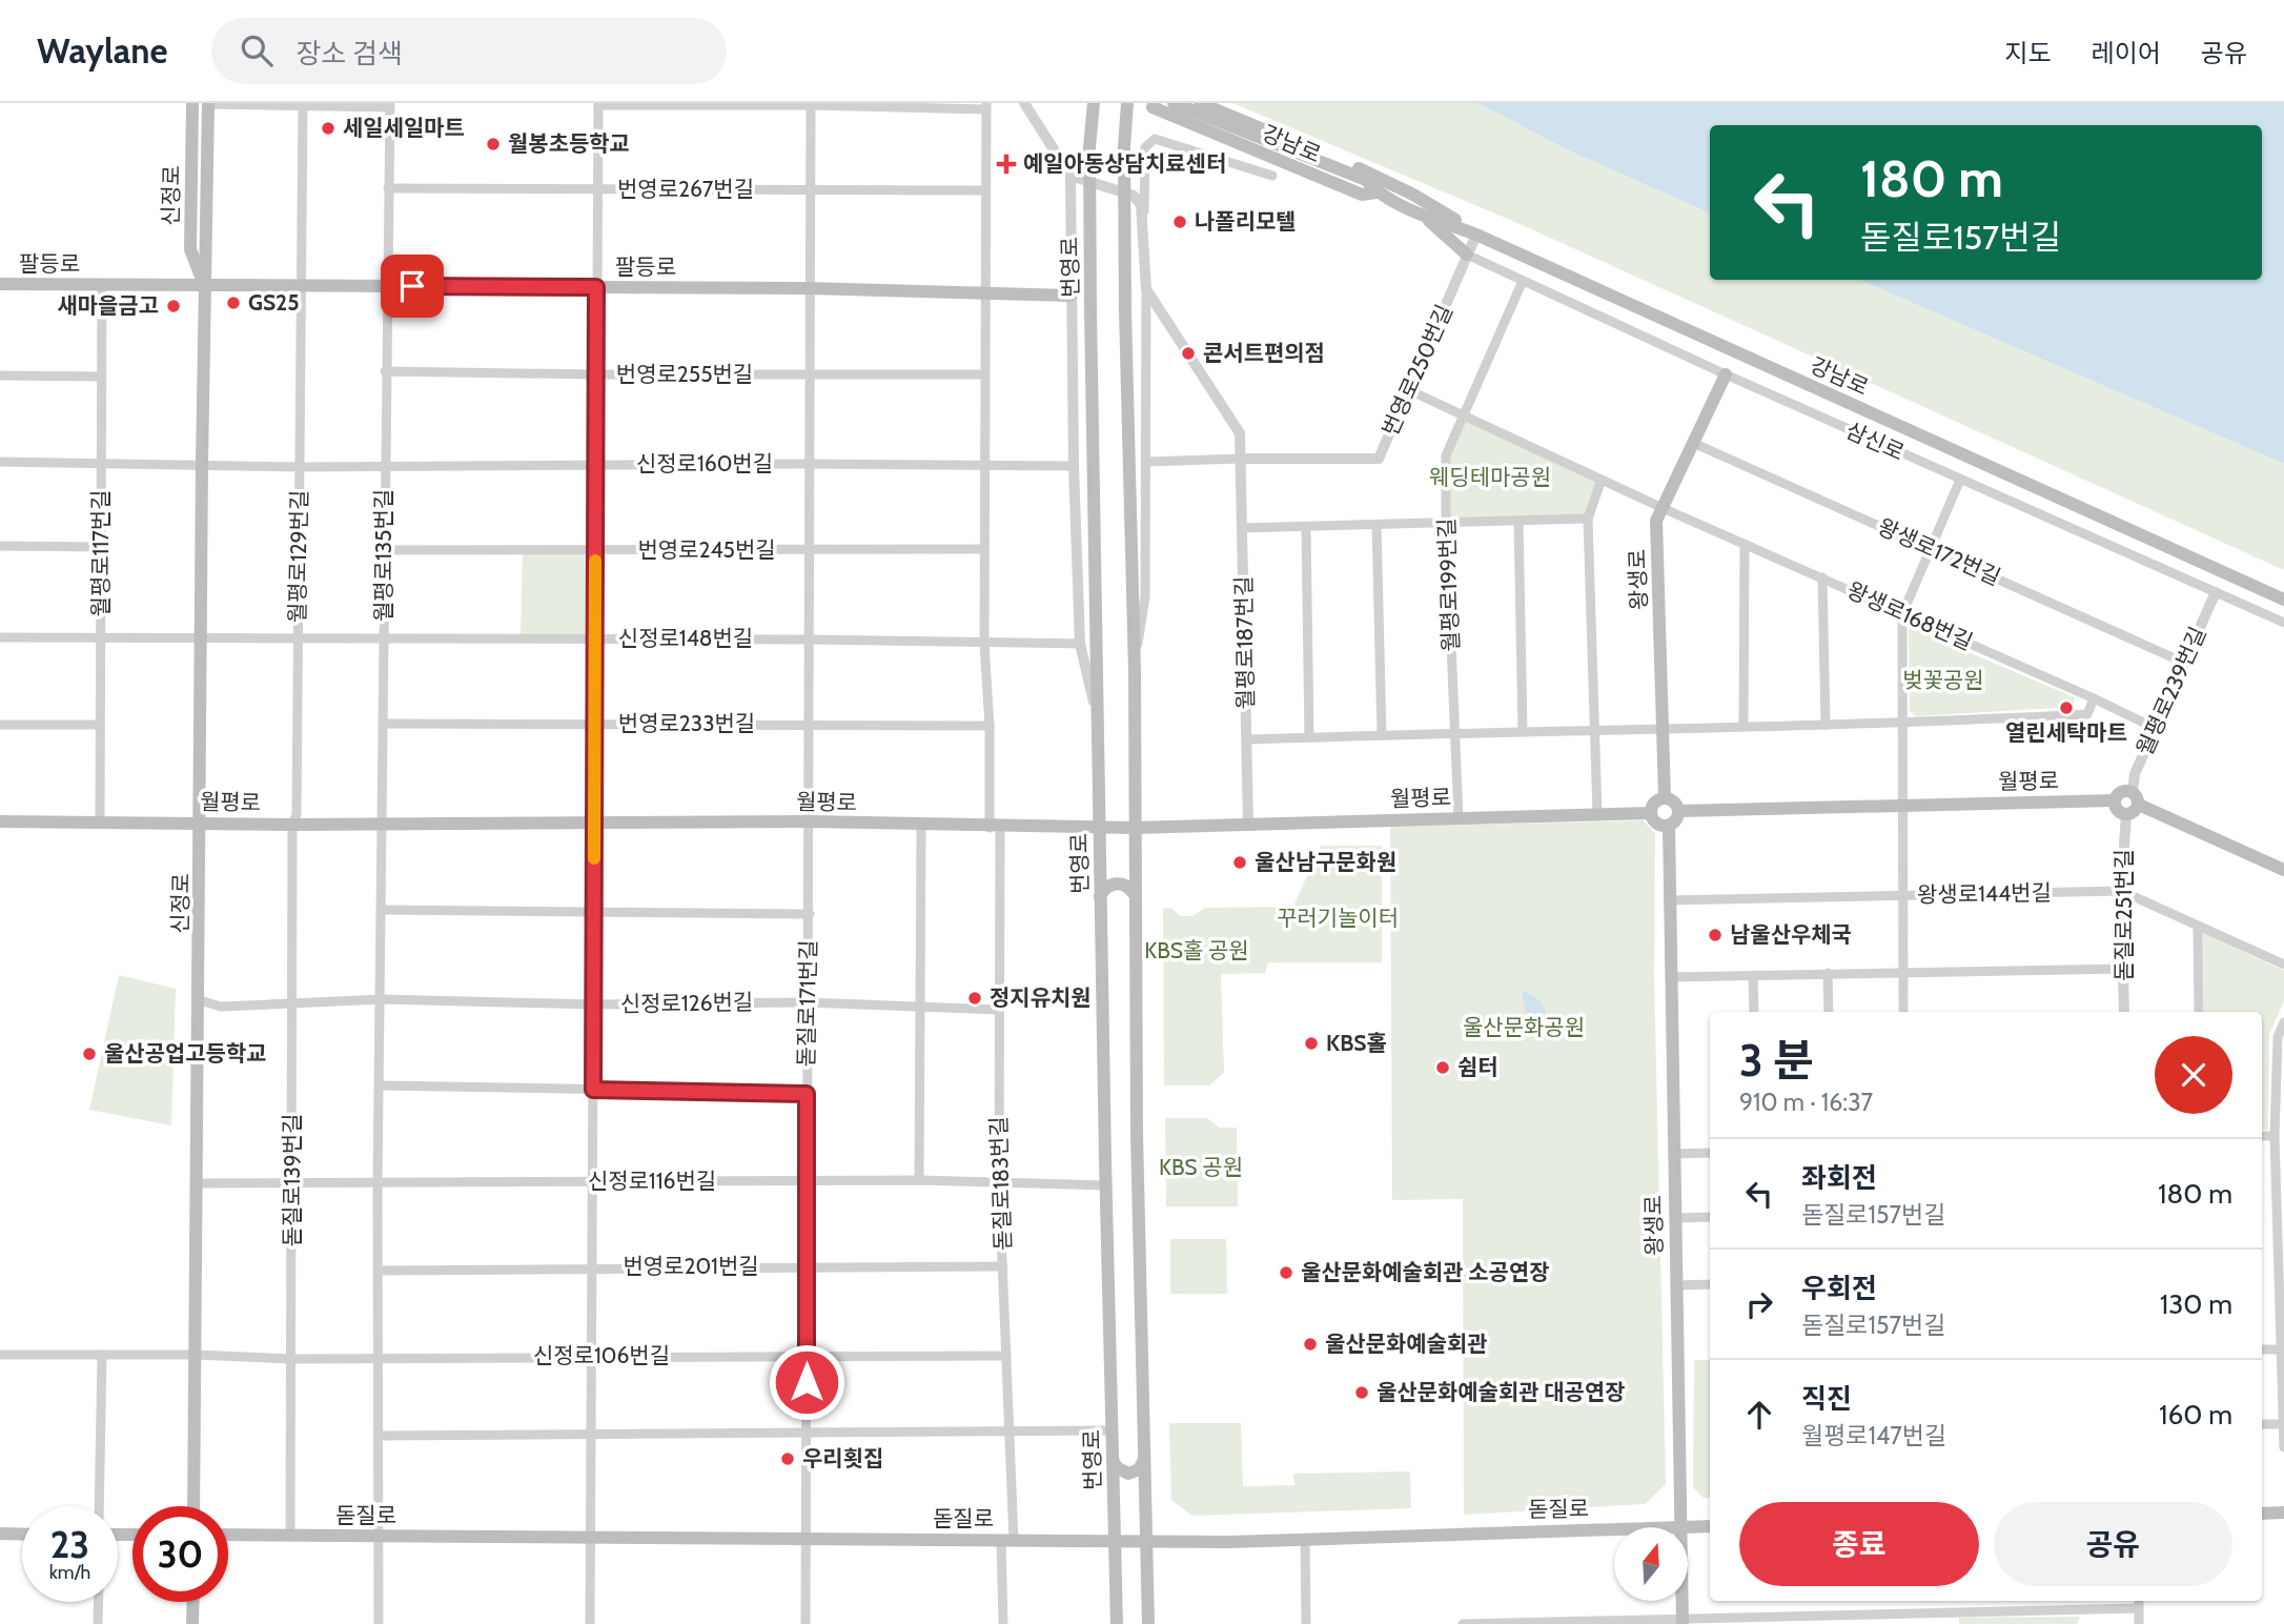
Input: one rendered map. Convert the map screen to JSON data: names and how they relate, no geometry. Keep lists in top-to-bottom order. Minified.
{"streets":{"main road":["강남로","신정로","팔등로","번영로","왕생로","월평로","돋질로"],"street":["번영로267번길","번영로250번길","번영로255번길","삼신로","신정로160번길","번영로245번길","왕생로172번길","월평로117번길","월평로135번길","월평로129번길","월평로199번길","왕생로168번길","신정로148번길","월평로187번길","월평로239번길","번영로233번길","왕생로144번길","돋질로251번길","신정로126번길","돋질로171번길","돋질로139번길","신정로116번길","돋질로183번길","번영로201번길","신정로106번길"]},"crossings":[["강남로","번영로250번길"],["번영로267번길","월평로135번길"],["번영로267번길","돋질로171번길"],["번영로267번길","돋질로183번길"],["신정로","팔등로"],["신정로","신정로160번길"],["신정로","월평로135번길"],["신정로","월평로129번길"],["신정로","신정로148번길"],["신정로","월평로"],["신정로","신정로126번길"],["신정로","신정로116번길"],["신정로","신정로106번길"],["팔등로","월평로117번길"],["팔등로","월평로135번길"],["팔등로","월평로129번길"],["팔등로","돋질로171번길"],["팔등로","돋질로183번길"],["번영로","월평로"],["번영로","신정로116번길"],["번영로","돋질로"],["번영로250번길","삼신로"],["번영로250번길","왕생로168번길"],["번영로250번길","월평로187번길"],["번영로255번길","월평로135번길"],["번영로255번길","돋질로171번길"],["번영로255번길","돋질로183번길"],["삼신로","왕생로"],["삼신로","월평로199번길"],["삼신로","월평로239번길"],["신정로160번길","월평로117번길"],["신정로160번길","월평로135번길"],["신정로160번길","월평로129번길"],["신정로160번길","돋질로171번길"],["신정로160번길","돋질로183번길"],["번영로245번길","월평로135번길"],["번영로245번길","돋질로171번길"],["번영로245번길","돋질로183번길"],["왕생로172번길","왕생로"],["왕생로172번길","월평로239번길"],["월평로117번길","신정로148번길"],["월평로117번길","월평로"],["월평로135번길","신정로148번길"],["월평로135번길","번영로233번길"],["월평로135번길","월평로"],["월평로135번길","신정로126번길"],["월평로135번길","신정로116번길"],["월평로135번길","번영로201번길"],["월평로135번길","신정로106번길"],["월평로135번길","돋질로"],["월평로129번길","신정로148번길"],["월평로129번길","월평로"],["월평로129번길","돋질로139번길"],["왕생로","왕생로168번길"],["왕생로","월평로"],["왕생로","왕생로144번길"],["왕생로","돋질로"],["월평로199번길","왕생로168번길"],["월평로199번길","월평로"],["왕생로168번길","월평로239번길"],["신정로148번길","돋질로171번길"],["신정로148번길","돋질로183번길"],["월평로187번길","월평로"],["월평로239번길","월평로"],["월평로239번길","돋질로251번길"],["번영로233번길","돋질로171번길"],["번영로233번길","돋질로183번길"],["월평로","돋질로251번길"],["월평로","돋질로171번길"],["월평로","돋질로139번길"],["월평로","돋질로183번길"],["왕생로144번길","돋질로251번길"],["신정로126번길","돋질로171번길"],["신정로126번길","돋질로139번길"],["신정로126번길","돋질로183번길"],["돋질로171번길","신정로116번길"],["돋질로171번길","번영로201번길"],["돋질로171번길","신정로106번길"],["돋질로171번길","돋질로"],["돋질로139번길","신정로116번길"],["돋질로139번길","신정로106번길"],["돋질로139번길","돋질로"],["신정로116번길","돋질로183번길"],["돋질로183번길","번영로201번길"],["돋질로183번길","신정로106번길"],["돋질로183번길","돋질로"]],"parks":["웨딩테마공원","벚꽃공원","꾸러기놀이터","KBS홀 공원","울산문화공원","KBS 공원"],"places":{"other":["세일세일마트","월봉초등학교","나폴리모텔","GS25","새마을금고","콘서트편의점","열린세탁마트","울산남구문화원","남울산우체국","정지유치원","KBS홀","울산공업고등학교","쉼터","울산문화예술회관 소공연장","울산문화예술회관","울산문화예술회관 대공연장","우리횟집"],"health":["예일아동상담치료센터"]},"north":"top","page":{"header":"Waylane","search":"장소 검색","nav":["지도","레이어","공유"],"turn":["180 m","돋질로157번길"],"heading":["3 분","910 m · 16:37"],"list":[{"name":"좌회전","note":"돋질로157번길","value":"180 m"},{"name":"우회전","note":"돋질로157번길","value":"130 m"},{"name":"직진","note":"월평로147번길","value":"160 m"}],"buttons":["종료","공유"],"speed":"23 km/h","limit":"30"}}
